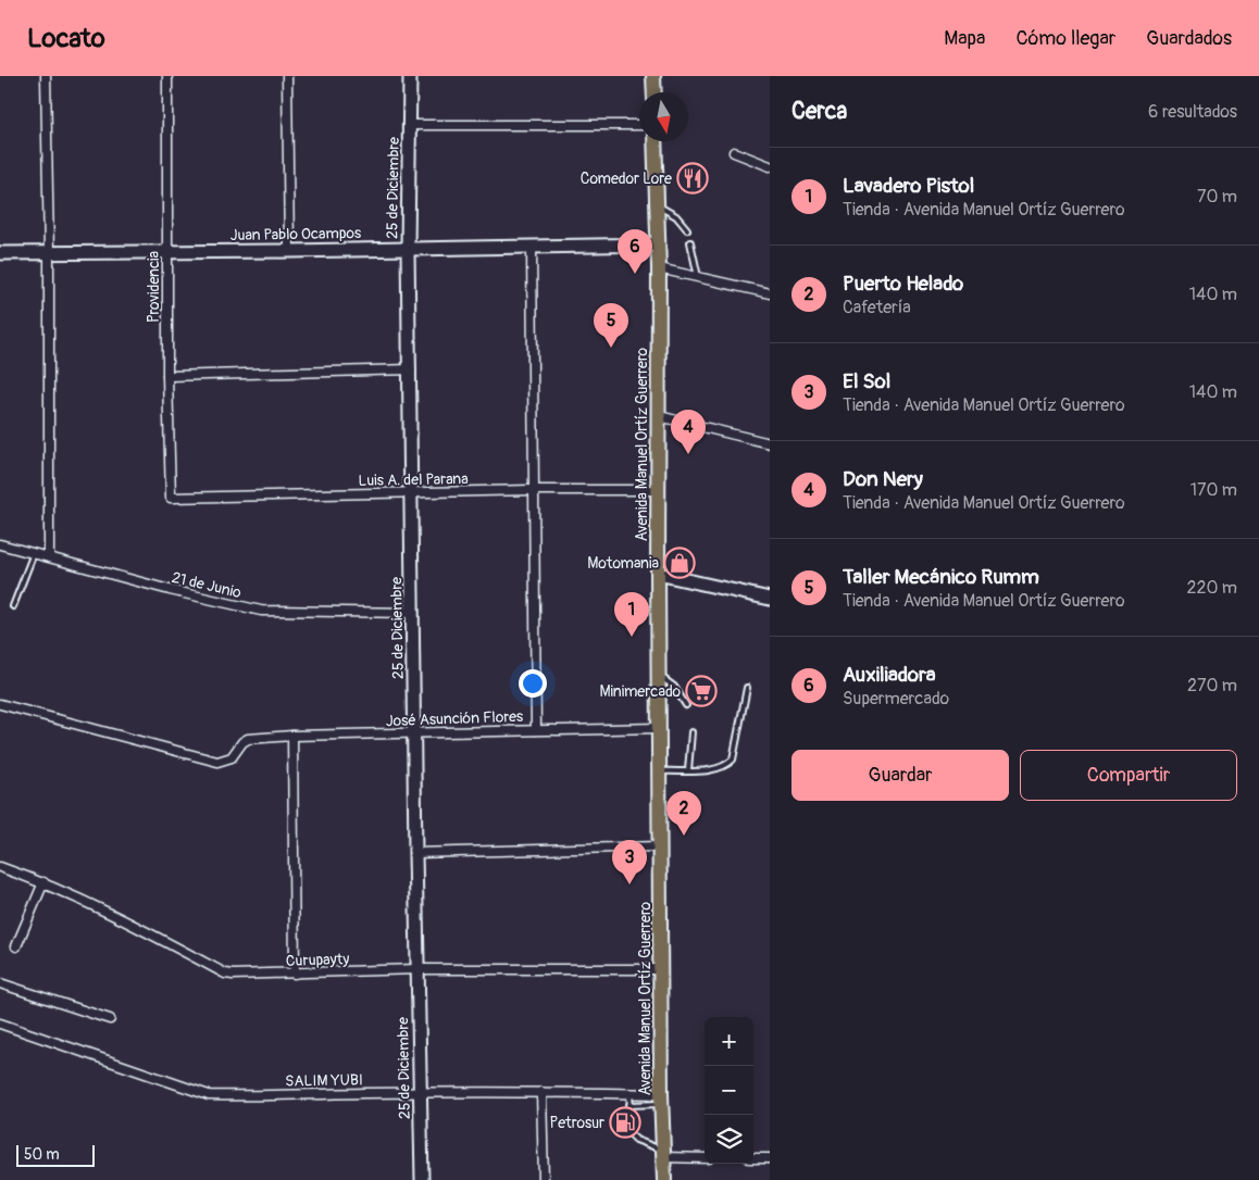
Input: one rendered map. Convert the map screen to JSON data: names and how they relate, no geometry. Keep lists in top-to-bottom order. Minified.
{"streets":{"main road":["Avenida Manuel Ortíz Guerrero"],"street":["25 de Diciembre","Juan Pablo Ocampos","Providencia","Luis A. del Parana","21 de Junio","José Asunción Flores","Curupayty","SALIM YUBI"]},"crossings":[["25 de Diciembre","Juan Pablo Ocampos"],["25 de Diciembre","Luis A. del Parana"],["25 de Diciembre","21 de Junio"],["25 de Diciembre","José Asunción Flores"],["25 de Diciembre","Curupayty"],["25 de Diciembre","SALIM YUBI"],["Juan Pablo Ocampos","Providencia"],["Juan Pablo Ocampos","Avenida Manuel Ortíz Guerrero"],["Providencia","Luis A. del Parana"],["Avenida Manuel Ortíz Guerrero","Luis A. del Parana"],["Avenida Manuel Ortíz Guerrero","José Asunción Flores"],["Avenida Manuel Ortíz Guerrero","Curupayty"],["Avenida Manuel Ortíz Guerrero","SALIM YUBI"]],"places":{"restaurant":["Comedor Lore"],"shop":["Motomania"],"supermarket":["Minimercado"],"fuel station":["Petrosur"]},"scale_bar":"50 m","north":"bottom","page":{"header":"Locato","nav":["Mapa","Cómo llegar","Guardados"],"heading":["Cerca","6 resultados"],"list":[{"mark":"1","name":"Lavadero Pistol","note":"Tienda · Avenida Manuel Ortíz Guerrero","value":"70 m"},{"mark":"2","name":"Puerto Helado","note":"Cafetería","value":"140 m"},{"mark":"3","name":"El Sol","note":"Tienda · Avenida Manuel Ortíz Guerrero","value":"140 m"},{"mark":"4","name":"Don Nery","note":"Tienda · Avenida Manuel Ortíz Guerrero","value":"170 m"},{"mark":"5","name":"Taller Mecánico Rumm","note":"Tienda · Avenida Manuel Ortíz Guerrero","value":"220 m"},{"mark":"6","name":"Auxiliadora","note":"Supermercado","value":"270 m"}],"pins":["6","5","4","1","2","3"],"buttons":["Guardar","Compartir"],"map_buttons":["+","−"],"scale":"50 m"}}
